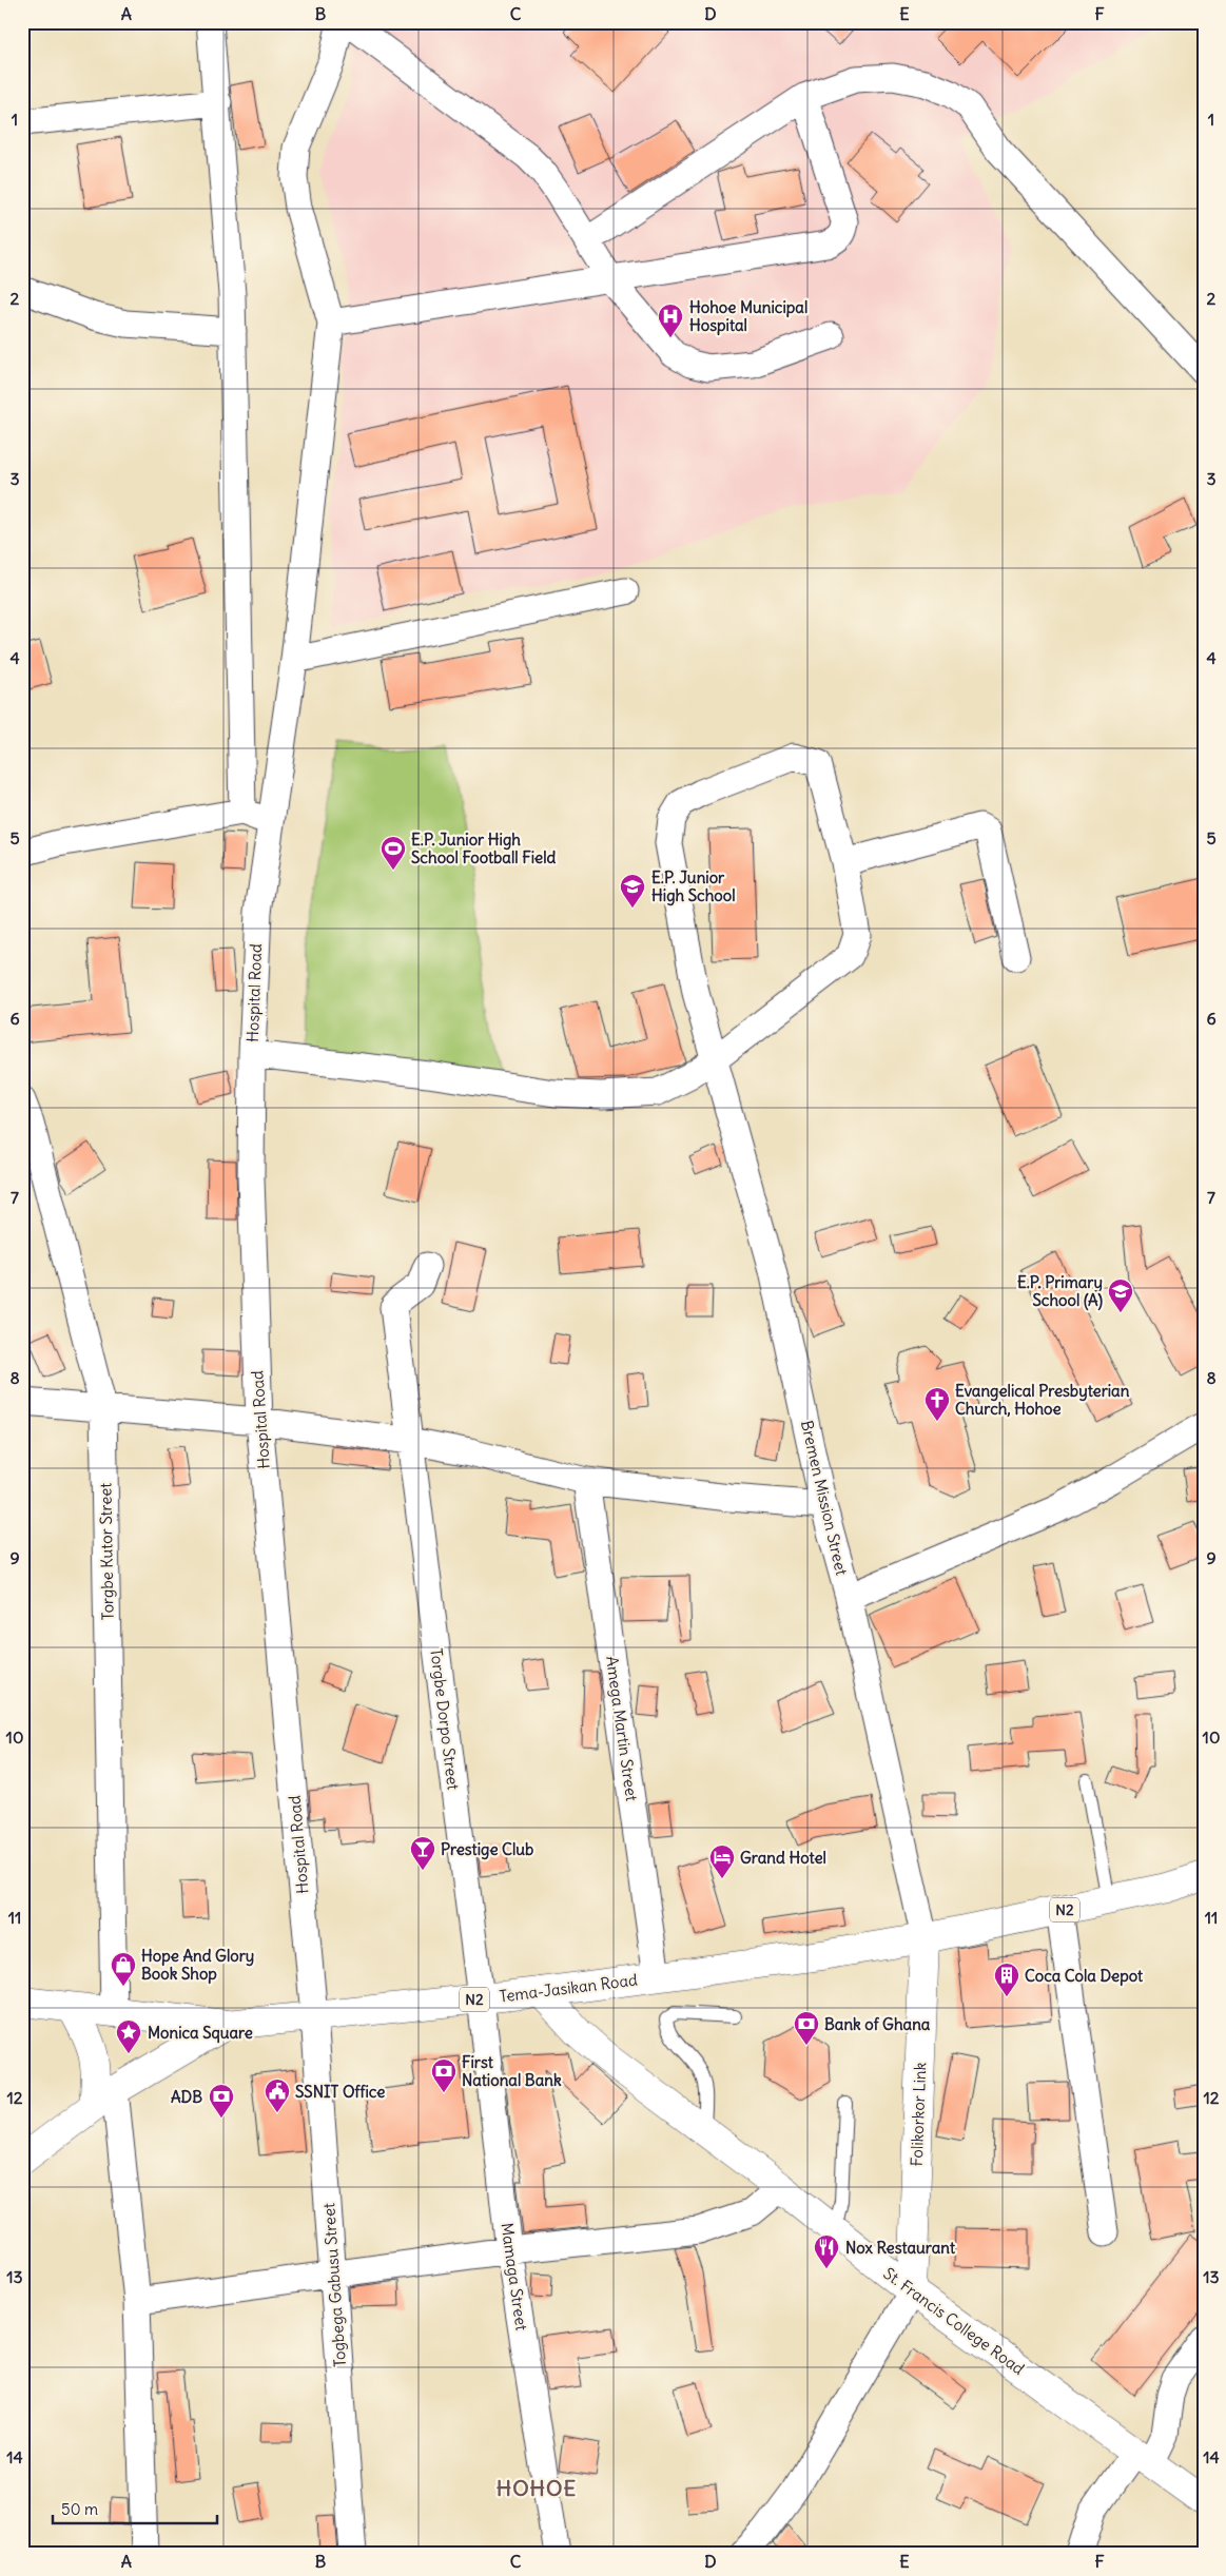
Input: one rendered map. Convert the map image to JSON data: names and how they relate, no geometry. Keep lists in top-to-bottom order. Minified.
{"streets":{"main road":["N2","Tema-Jasikan Road","Folikorkor Link","St. Francis College Road"],"street":["Hospital Road","Bremen Mission Street","Torgbe Kutor Street","Torgbe Dorpo Street","Amega Martin Street","Mamaga Street","Togbega Gabusu Street"]},"crossings":[["Hospital Road","Bremen Mission Street"],["Hospital Road","Tema-Jasikan Road"],["Hospital Road","Togbega Gabusu Street"],["Bremen Mission Street","N2"],["Bremen Mission Street","Tema-Jasikan Road"],["Bremen Mission Street","Folikorkor Link"],["Torgbe Kutor Street","Tema-Jasikan Road"],["Torgbe Dorpo Street","Tema-Jasikan Road"],["Torgbe Dorpo Street","Mamaga Street"],["Amega Martin Street","Tema-Jasikan Road"],["N2","Tema-Jasikan Road"],["N2","Folikorkor Link"],["Tema-Jasikan Road","Folikorkor Link"],["Tema-Jasikan Road","Mamaga Street"],["Tema-Jasikan Road","Togbega Gabusu Street"],["Tema-Jasikan Road","St. Francis College Road"],["Folikorkor Link","St. Francis College Road"]],"districts":["HOHOE"],"places":{"hospital":["Hohoe Municipal Hospital"],"sports":["E.P. Junior High School Football Field"],"school or university":["E.P. Junior High School","E.P. Primary School (A)"],"church":["Evangelical Presbyterian Church, Hohoe"],"bar":["Prestige Club"],"hotel":["Grand Hotel"],"shop":["Hope And Glory Book Shop"],"building":["Coca Cola Depot"],"bank":["Bank of Ghana","First National Bank","ADB"],"place":["Monica Square"],"public building":["SSNIT Office"],"restaurant":["Nox Restaurant"]},"scale_bar":"50 m","grid":{"columns":["A","B","C","D","E","F"],"rows":["1","2","3","4","5","6","7","8","9","10","11","12","13","14"]}}
